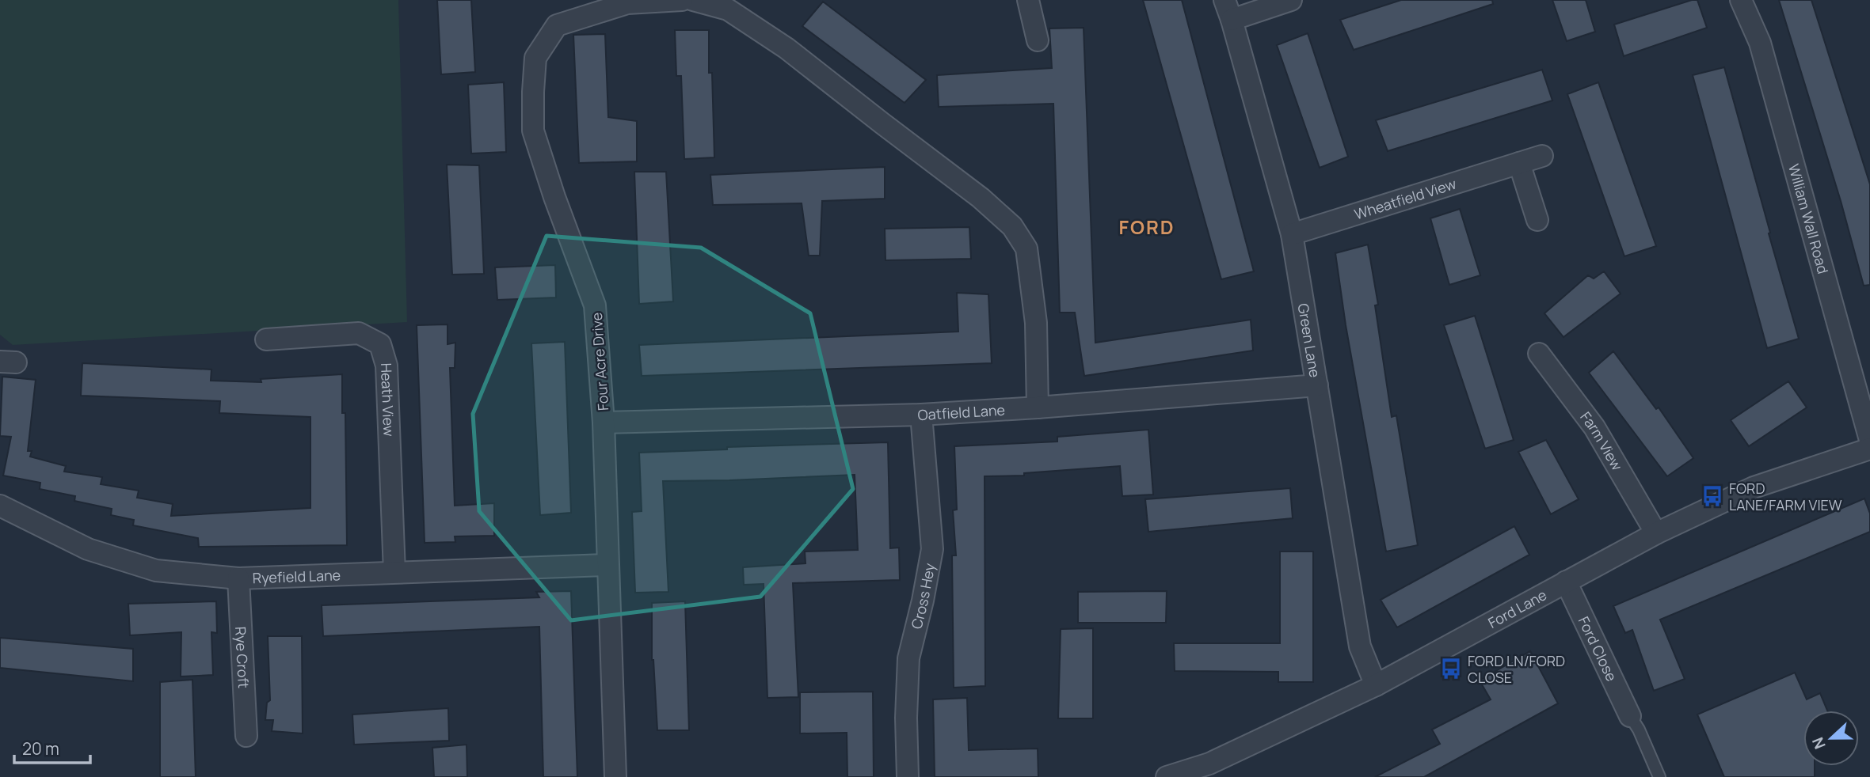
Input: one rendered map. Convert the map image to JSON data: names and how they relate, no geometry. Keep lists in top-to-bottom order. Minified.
{"streets":{"street":["Wheatfield View","William Wall Road","Green Lane","Four Acre Drive","Heath View","Oatfield Lane","Farm View","Ryefield Lane","Cross Hey","Ford Lane","Ford Close","Rye Croft"]},"crossings":[["Wheatfield View","Green Lane"],["Green Lane","Oatfield Lane"],["Green Lane","Ford Lane"],["Four Acre Drive","Oatfield Lane"],["Four Acre Drive","Ryefield Lane"],["Heath View","Ryefield Lane"],["Oatfield Lane","Cross Hey"],["Farm View","Ford Lane"],["Ryefield Lane","Rye Croft"],["Ford Lane","Ford Close"]],"districts":["FORD"],"places":{"bus stop":["FORD LANE/FARM VIEW","FORD LN/FORD CLOSE"]},"scale_bar":"20 m","north":"left"}
